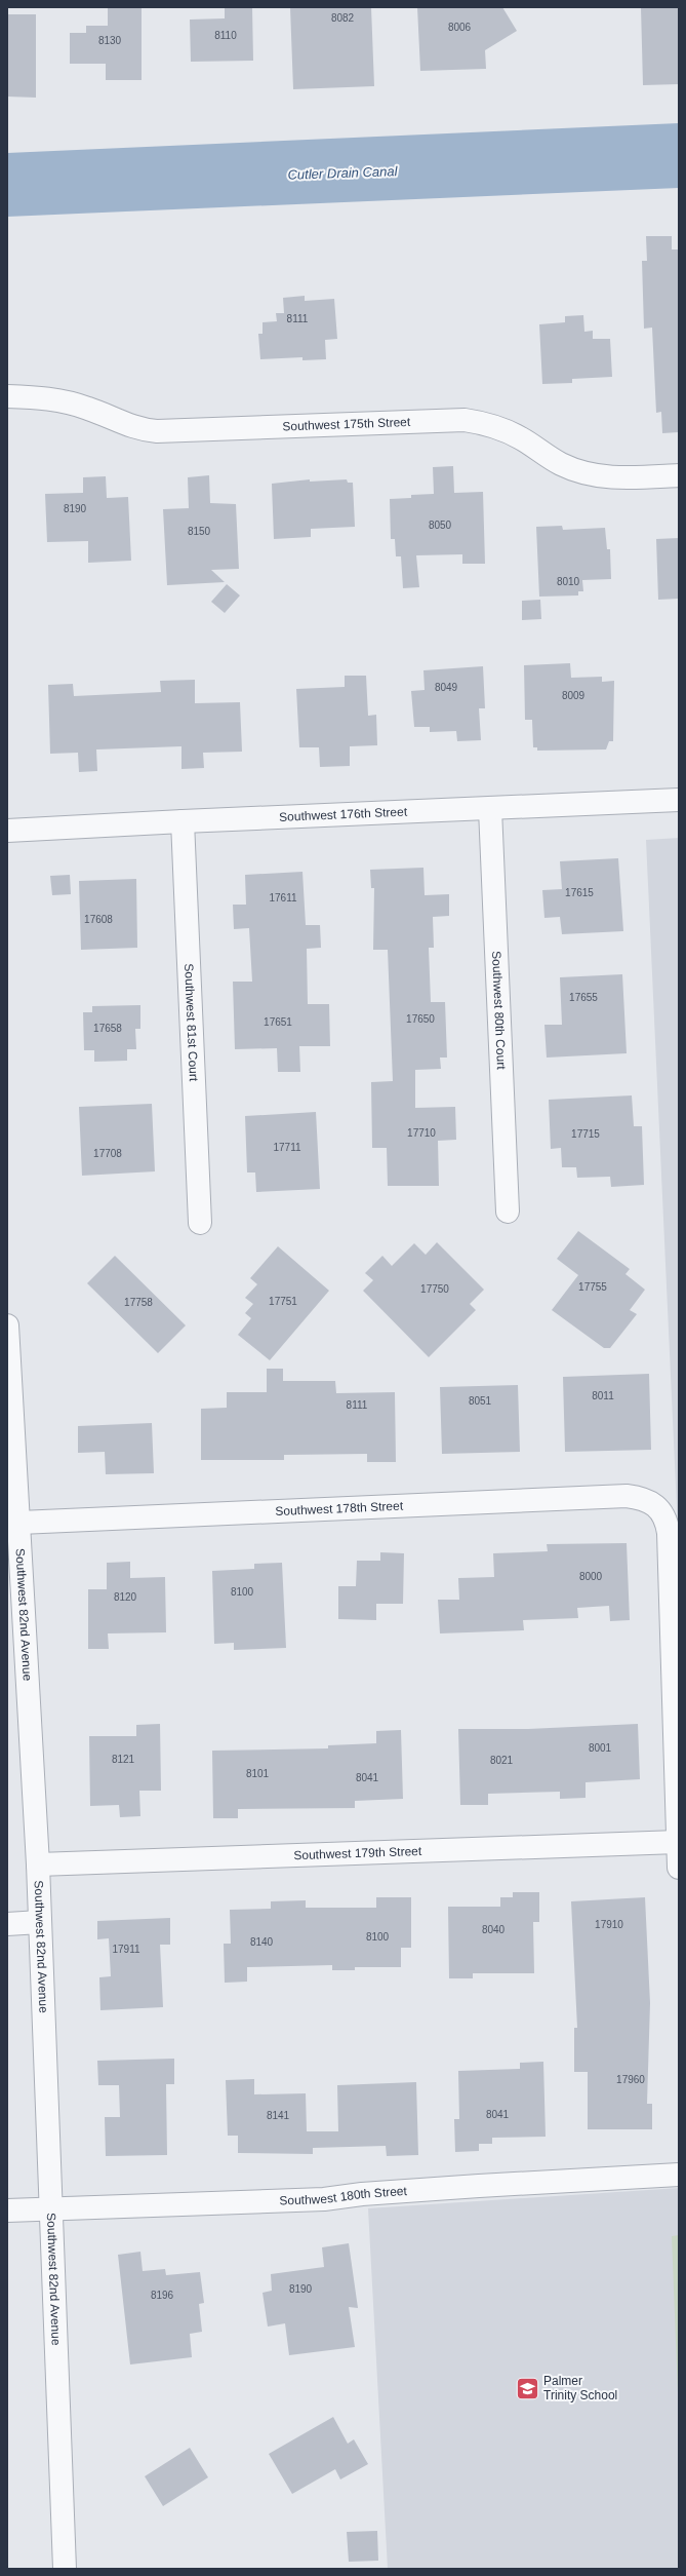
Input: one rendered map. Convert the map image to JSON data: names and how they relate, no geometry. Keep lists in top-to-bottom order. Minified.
{"streets":{"street":["Southwest 175th Street","Southwest 176th Street","Southwest 80th Court","Southwest 81st Court","Southwest 178th Street","Southwest 82nd Avenue","Southwest 179th Street","Southwest 180th Street"]},"crossings":[["Southwest 176th Street","Southwest 80th Court"],["Southwest 176th Street","Southwest 81st Court"],["Southwest 178th Street","Southwest 82nd Avenue"],["Southwest 178th Street","Southwest 179th Street"],["Southwest 82nd Avenue","Southwest 179th Street"],["Southwest 82nd Avenue","Southwest 180th Street"]],"water":["Cutler Drain Canal"],"places":{"school or university":["Palmer Trinity School"]},"house_numbers":["8082","8006","8110","8130","8111","8190","8050","8150","8010","8049","8009","17615","17611","17608","17655","17650","17651","17658","17710","17715","17711","17708","17755","17750","17751","17758","8011","8051","8111","8000","8100","8120","8001","8121","8021","8101","8041","17910","8040","8100","8140","17911","17960","8041","8141","8190","8196"]}
